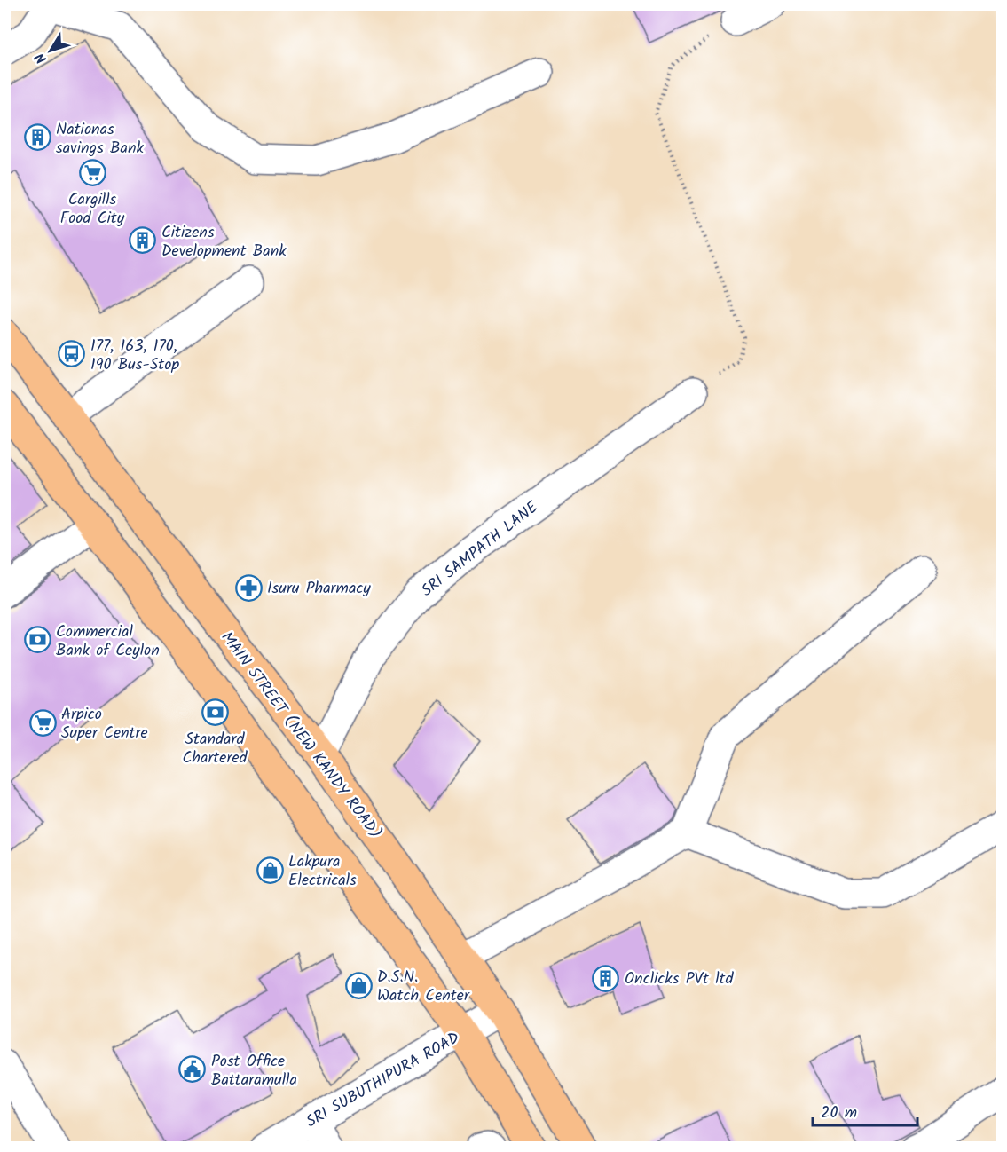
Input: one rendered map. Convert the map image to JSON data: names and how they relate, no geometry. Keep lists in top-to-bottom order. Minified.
{"streets":{"main road":["MAIN STREET (NEW KANDY ROAD)"],"street":["SRI SAMPATH LANE","SRI SUBUTHIPURA ROAD"]},"crossings":[["SRI SAMPATH LANE","MAIN STREET (NEW KANDY ROAD)"],["MAIN STREET (NEW KANDY ROAD)","SRI SUBUTHIPURA ROAD"]],"places":{"building":["Nationas savings Bank","Citizens Development Bank","Onclicks PVt ltd"],"supermarket":["Cargills Food City","Arpico Super Centre"],"bus stop":["177, 163, 170, 190 Bus-Stop"],"pharmacy":["Isuru Pharmacy"],"bank":["Commercial Bank of Ceylon","Standard Chartered"],"shop":["Lakpura Electricals","D.S.N. Watch Center"],"public building":["Post Office Battaramulla"]},"scale_bar":"20 m","north":"bottom left"}
